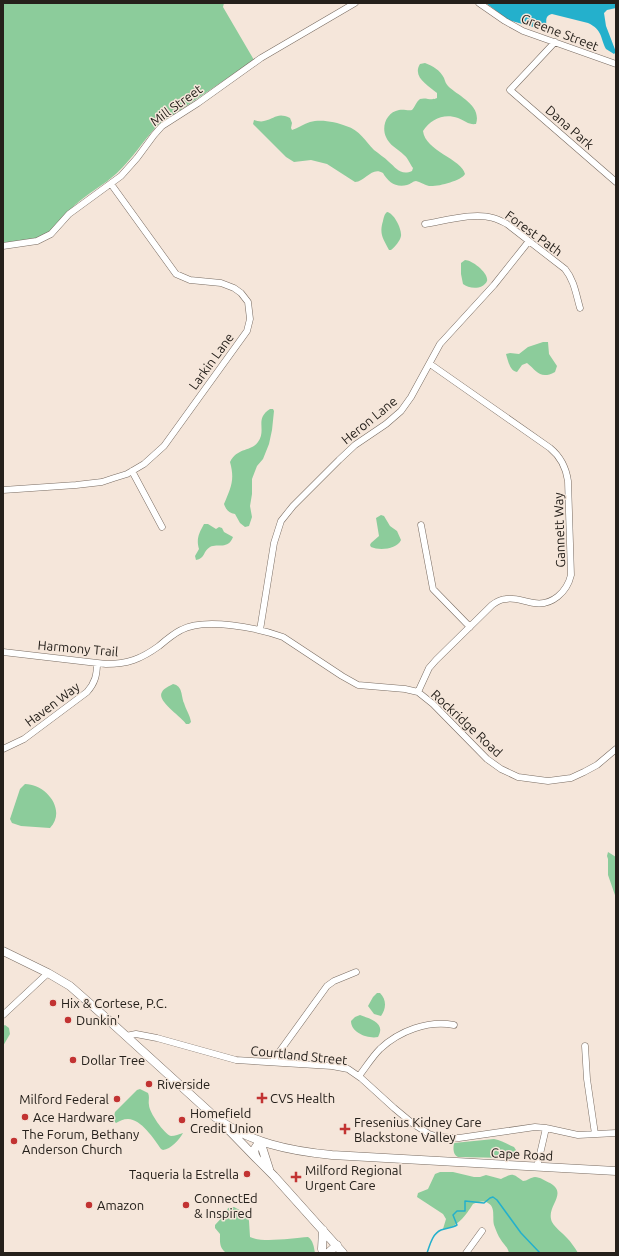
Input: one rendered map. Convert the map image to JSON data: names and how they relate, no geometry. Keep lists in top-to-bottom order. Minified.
{"streets":{"main road":["Cape Road"],"street":["Greene Street","Mill Street","Dana Park","Forest Path","Larkin Lane","Heron Lane","Gannett Way","Harmony Trail","Haven Way","Rockridge Road","Courtland Street"]},"crossings":[["Greene Street","Dana Park"],["Mill Street","Larkin Lane"],["Forest Path","Heron Lane"],["Heron Lane","Gannett Way"],["Heron Lane","Harmony Trail"],["Heron Lane","Rockridge Road"],["Gannett Way","Rockridge Road"],["Harmony Trail","Haven Way"],["Harmony Trail","Rockridge Road"]],"places":{"other":["Hix & Cortese, P.C.","Dunkin'","Dollar Tree","Riverside","Milford Federal","Ace Hardware","Homefield Credit Union","The Forum, Bethany Anderson Church","Taqueria la Estrella","Amazon","ConnectEd & Inspired"],"health":["CVS Health","Fresenius Kidney Care Blackstone Valley","Milford Regional Urgent Care"]}}
